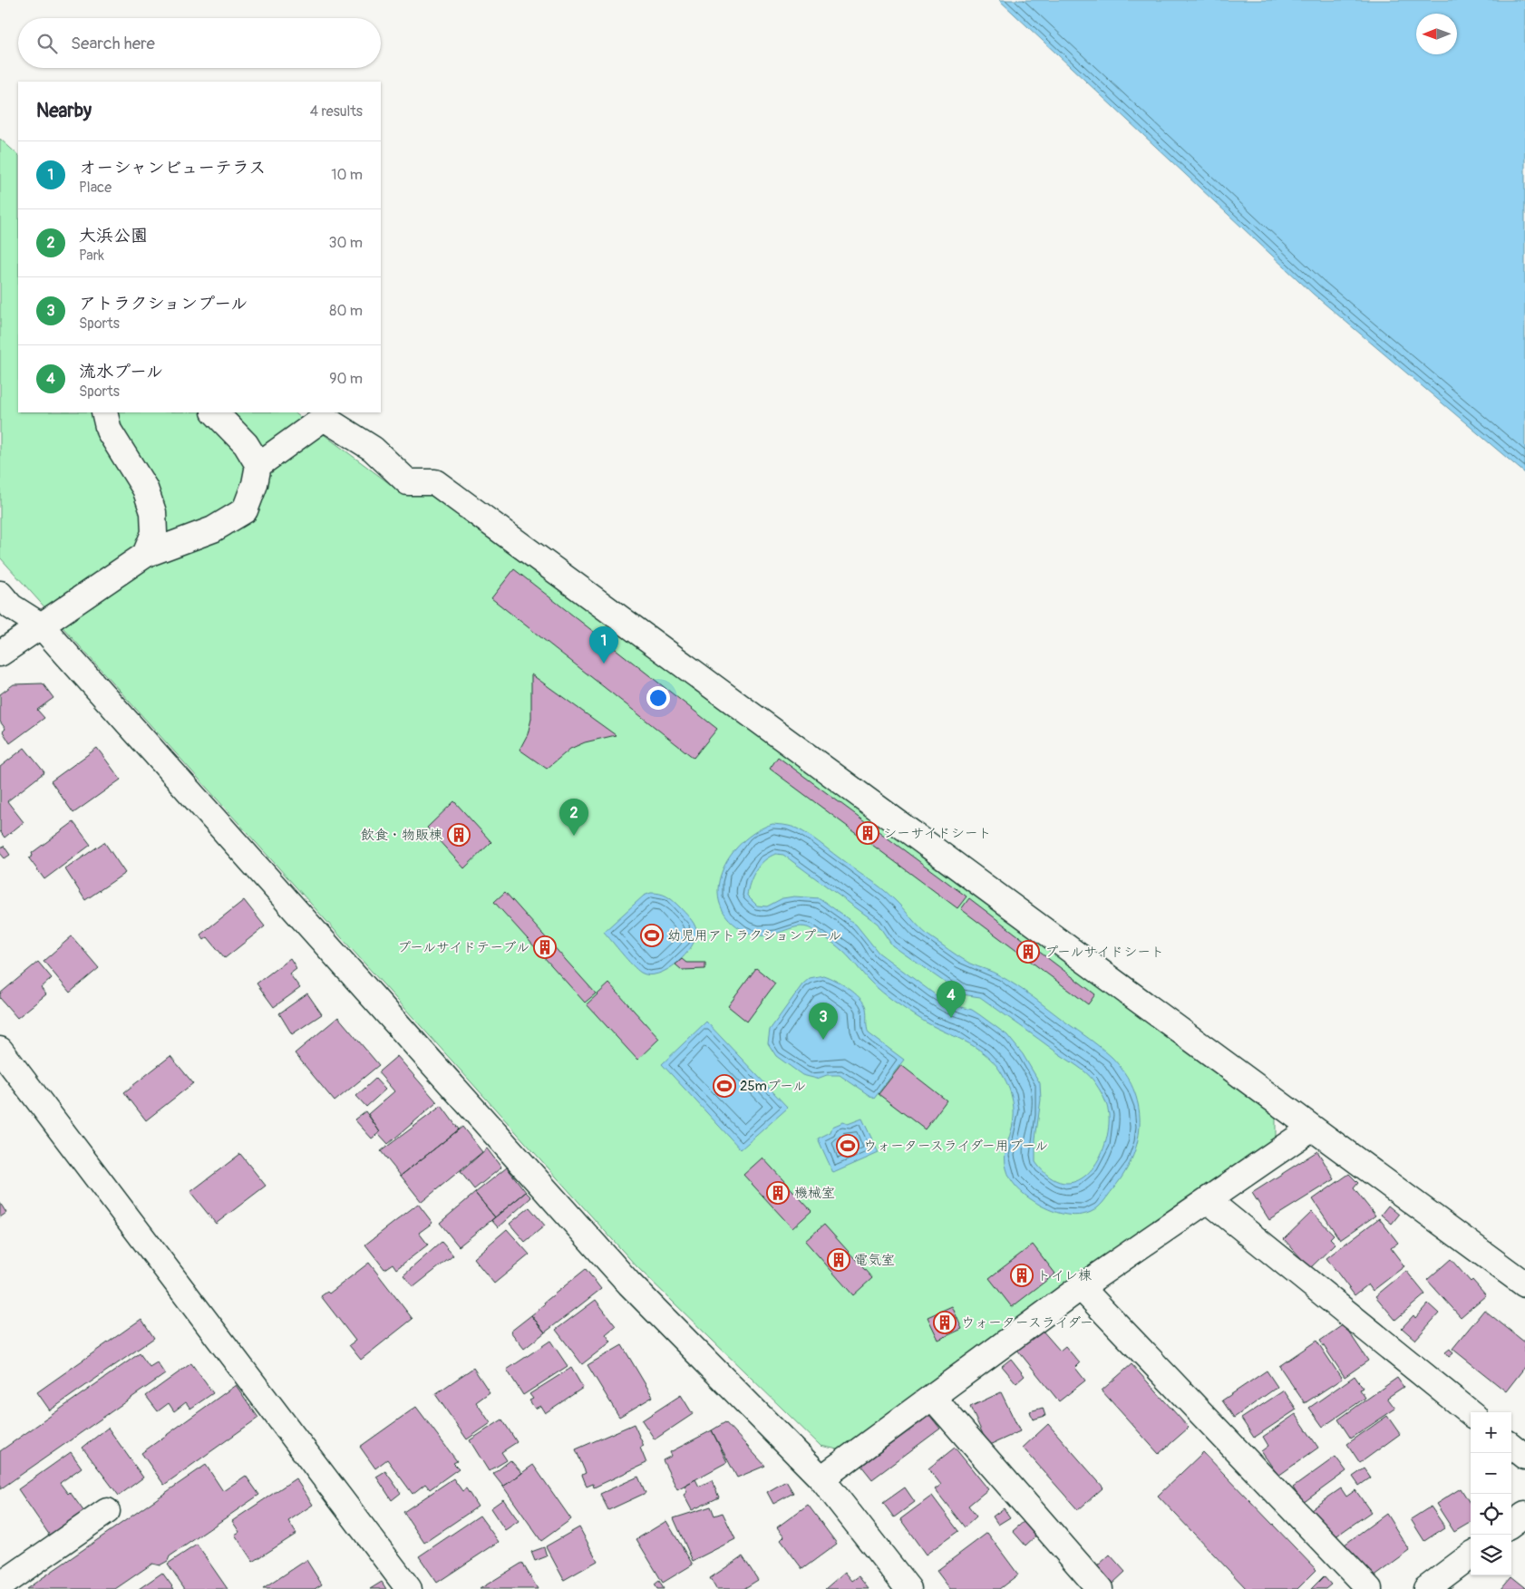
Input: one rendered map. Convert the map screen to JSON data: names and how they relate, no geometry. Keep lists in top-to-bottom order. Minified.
{"places":{"building":["シーサイドシート","飲食・物販棟","プールサイドテーブル","プールサイドシート","機械室","電気室","トイレ棟","ウォータースライダー"],"sports":["幼児用アトラクションプール","25mプール","ウォータースライダー用プール"]},"north":"left","page":{"search":"Search here","heading":["Nearby","4 results"],"list":[{"mark":"1","name":"オーシャンビューテラス","note":"Place","value":"10 m"},{"mark":"2","name":"大浜公園","note":"Park","value":"30 m"},{"mark":"3","name":"アトラクションプール","note":"Sports","value":"80 m"},{"mark":"4","name":"流水プール","note":"Sports","value":"90 m"}],"pins":["1","2","4","3"],"map_buttons":["+","−"]}}
